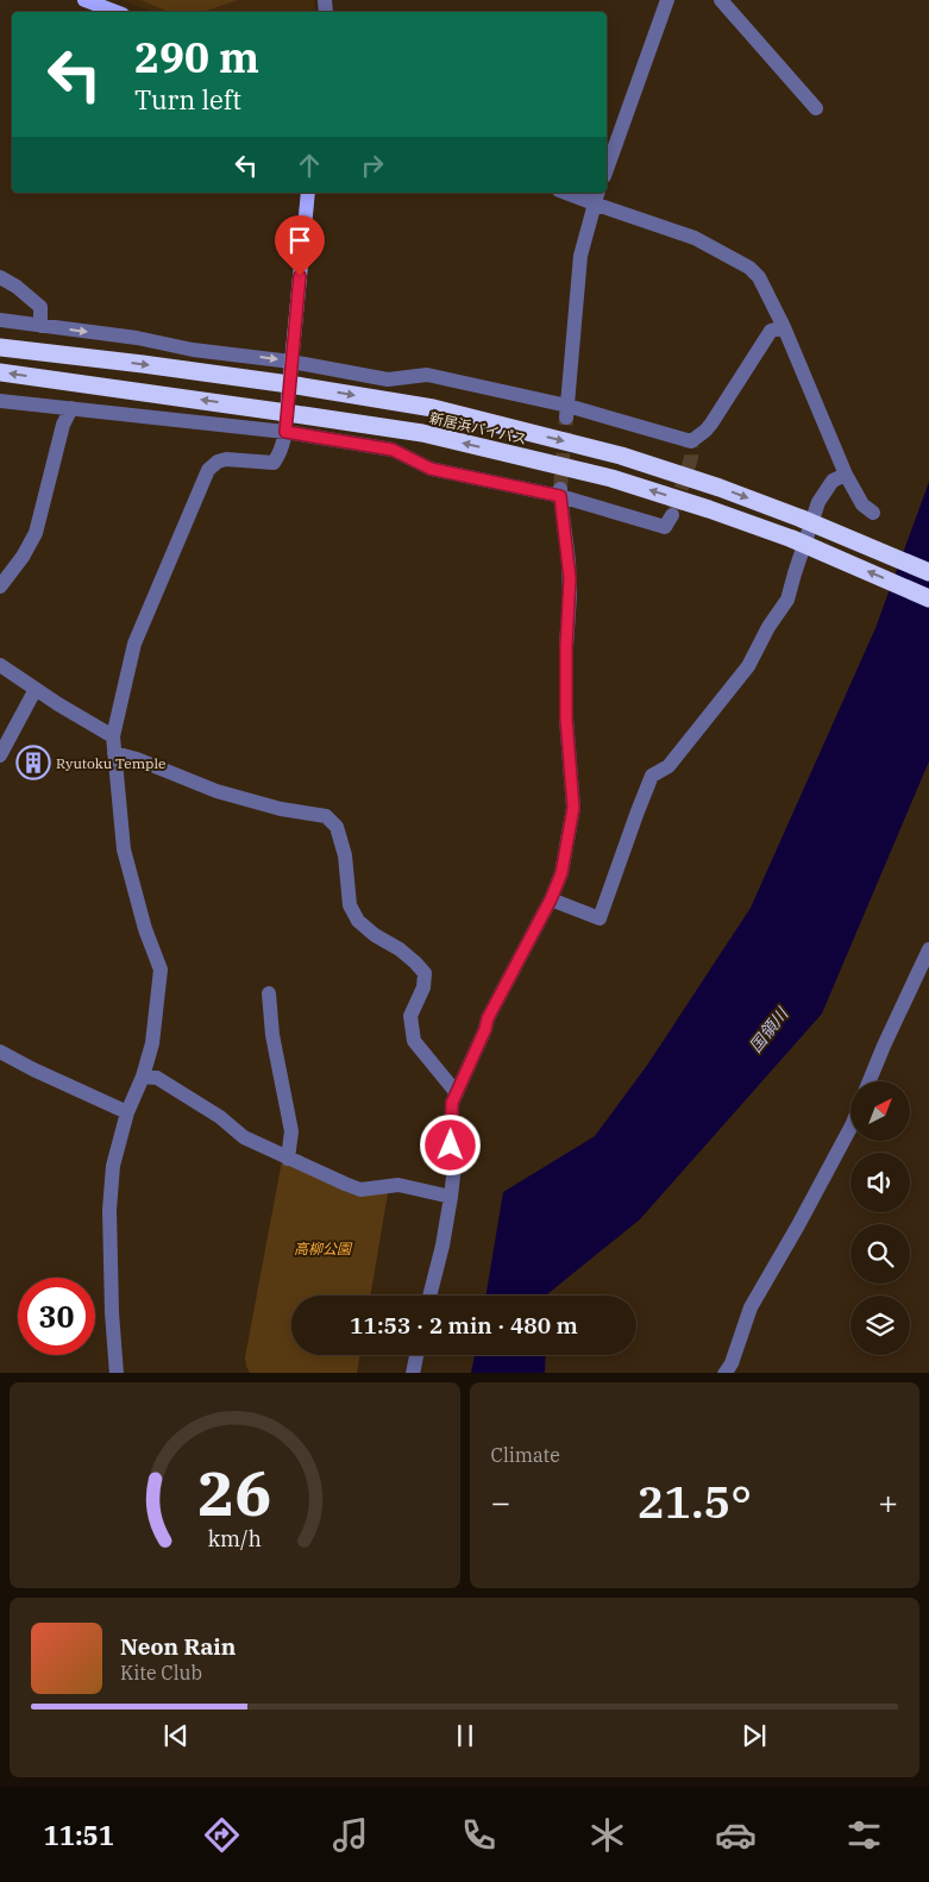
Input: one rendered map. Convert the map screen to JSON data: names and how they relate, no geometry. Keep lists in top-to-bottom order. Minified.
{"streets":{"highway":["新居浜バイパス"]},"water":["国領川"],"parks":["高柳公園"],"places":{"building":["Ryutoku Temple"]},"north":"top right","page":{"turn":["290 m","Turn left"],"limit":"30","trip":"11:53 · 2 min · 480 m","tile":"Climate","heat":["−","21.5°","+"],"song":["Neon Rain","Kite Club"],"tabs":"11:51","gauge":["26","km/h"]}}
